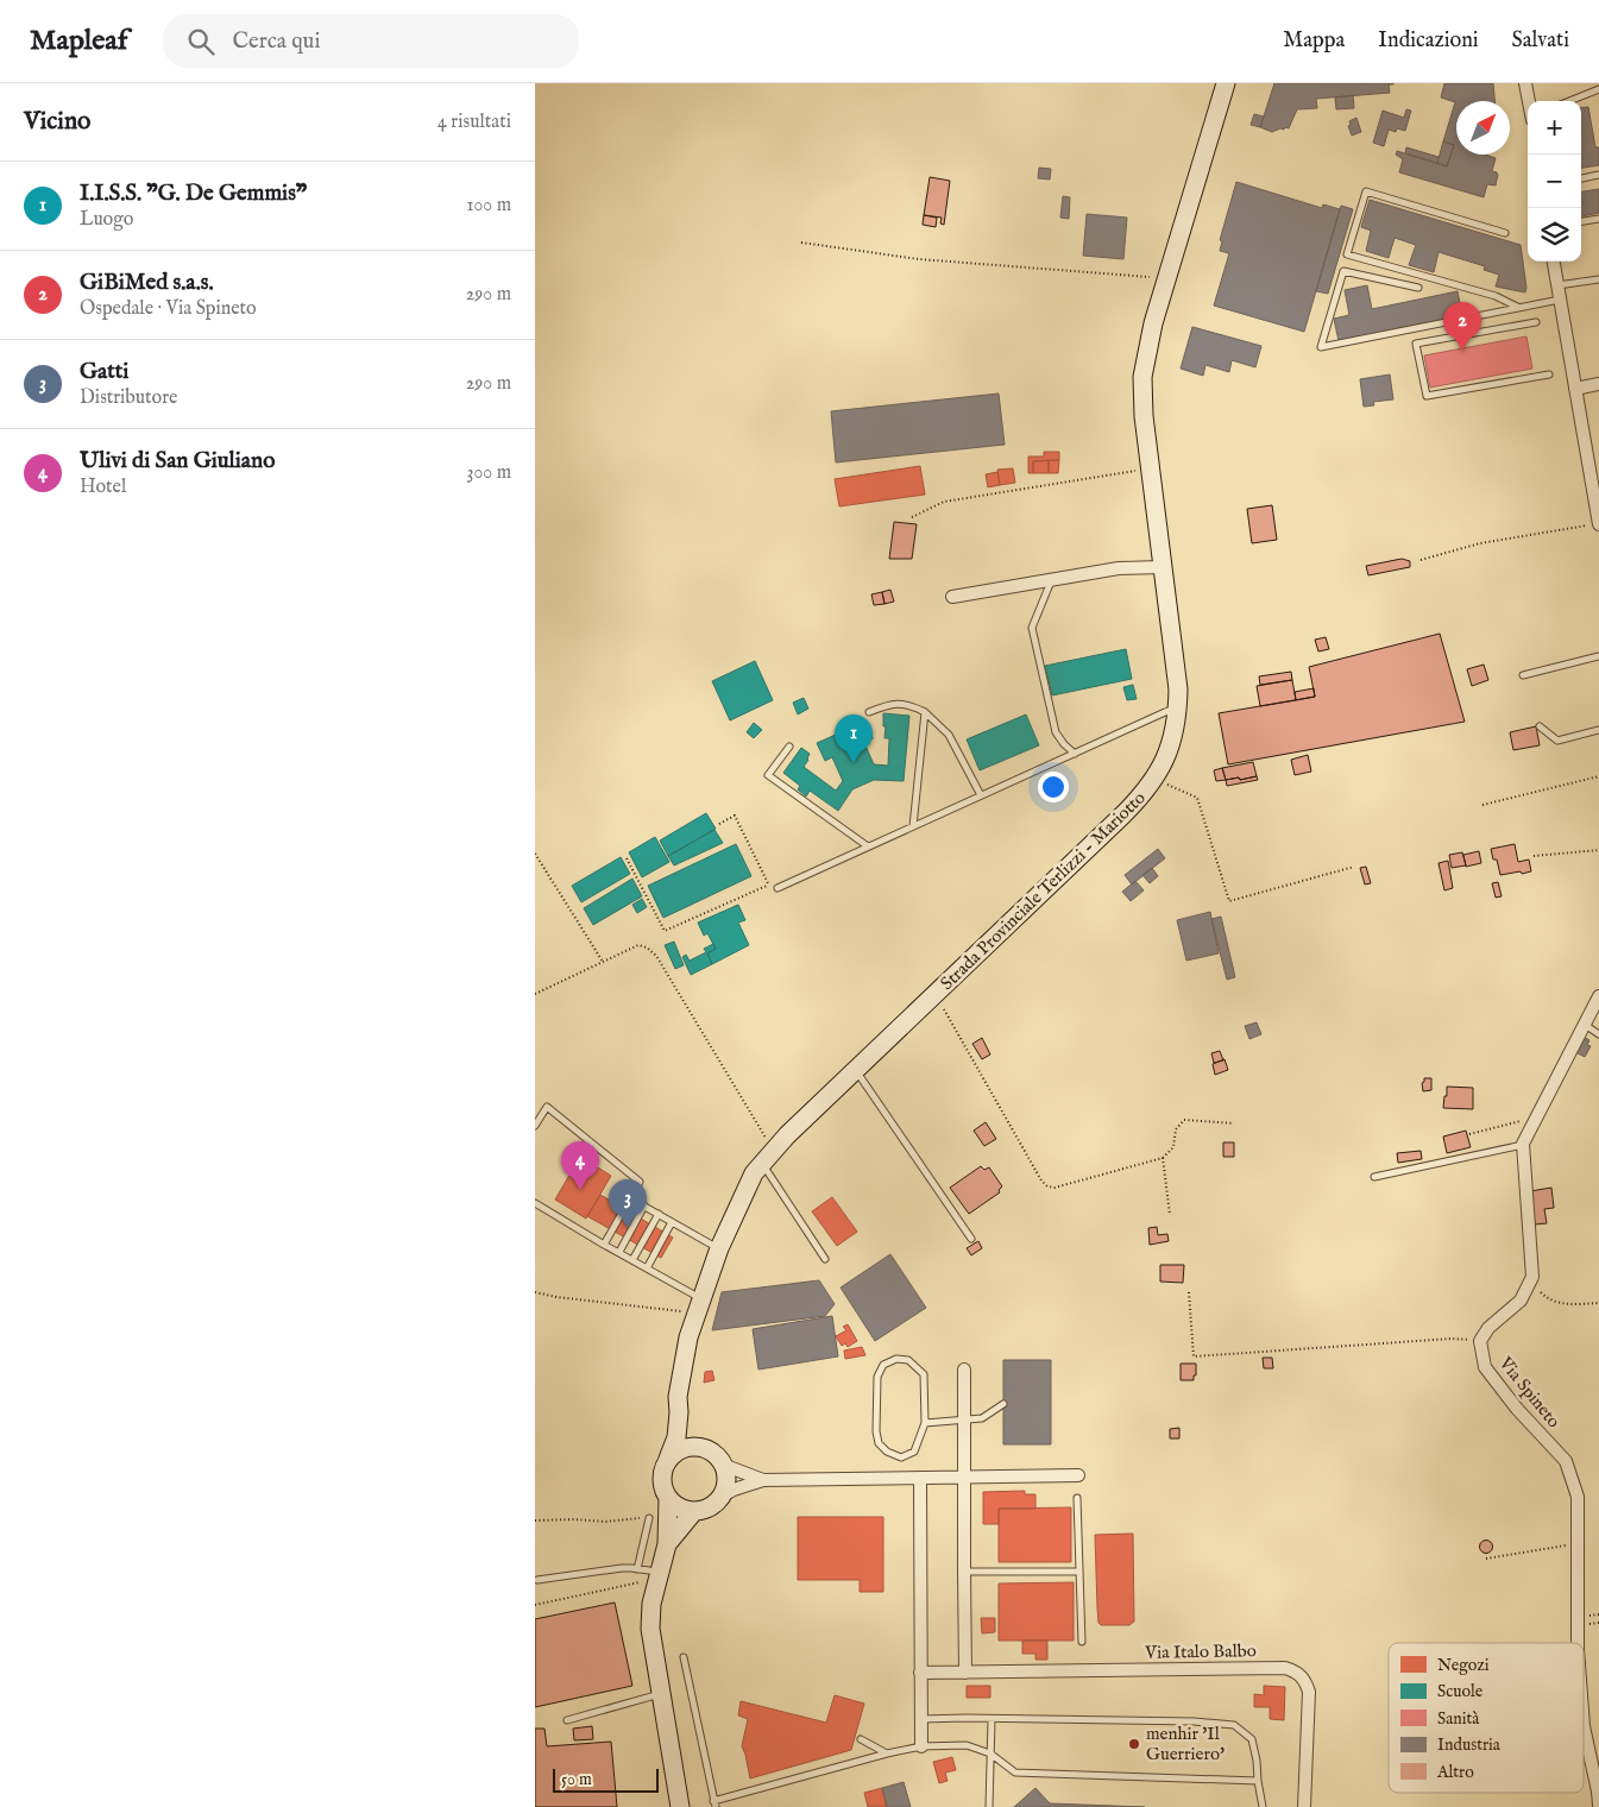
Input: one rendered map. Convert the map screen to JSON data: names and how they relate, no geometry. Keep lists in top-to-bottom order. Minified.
{"streets":{"main road":["Strada Provinciale Terlizzi - Mariotto"],"street":["Via Spineto","Via Italo Balbo"]},"places":["menhir 'Il Guerriero'"],"legend":["Negozi","Scuole","Sanità","Industria","Altro"],"scale_bar":"50 m","north":"top right","page":{"header":"Mapleaf","search":"Cerca qui","nav":["Mappa","Indicazioni","Salvati"],"heading":["Vicino","4 risultati"],"map_buttons":["+","−"],"list":[{"mark":"1","name":"I.I.S.S. \"G. De Gemmis\"","note":"Luogo","value":"100 m"},{"mark":"2","name":"GiBiMed s.a.s.","note":"Ospedale · Via Spineto","value":"290 m"},{"mark":"3","name":"Gatti","note":"Distributore","value":"290 m"},{"mark":"4","name":"Ulivi di San Giuliano","note":"Hotel","value":"300 m"}],"pins":["2","1","4","3"],"scale":"50 m"}}
